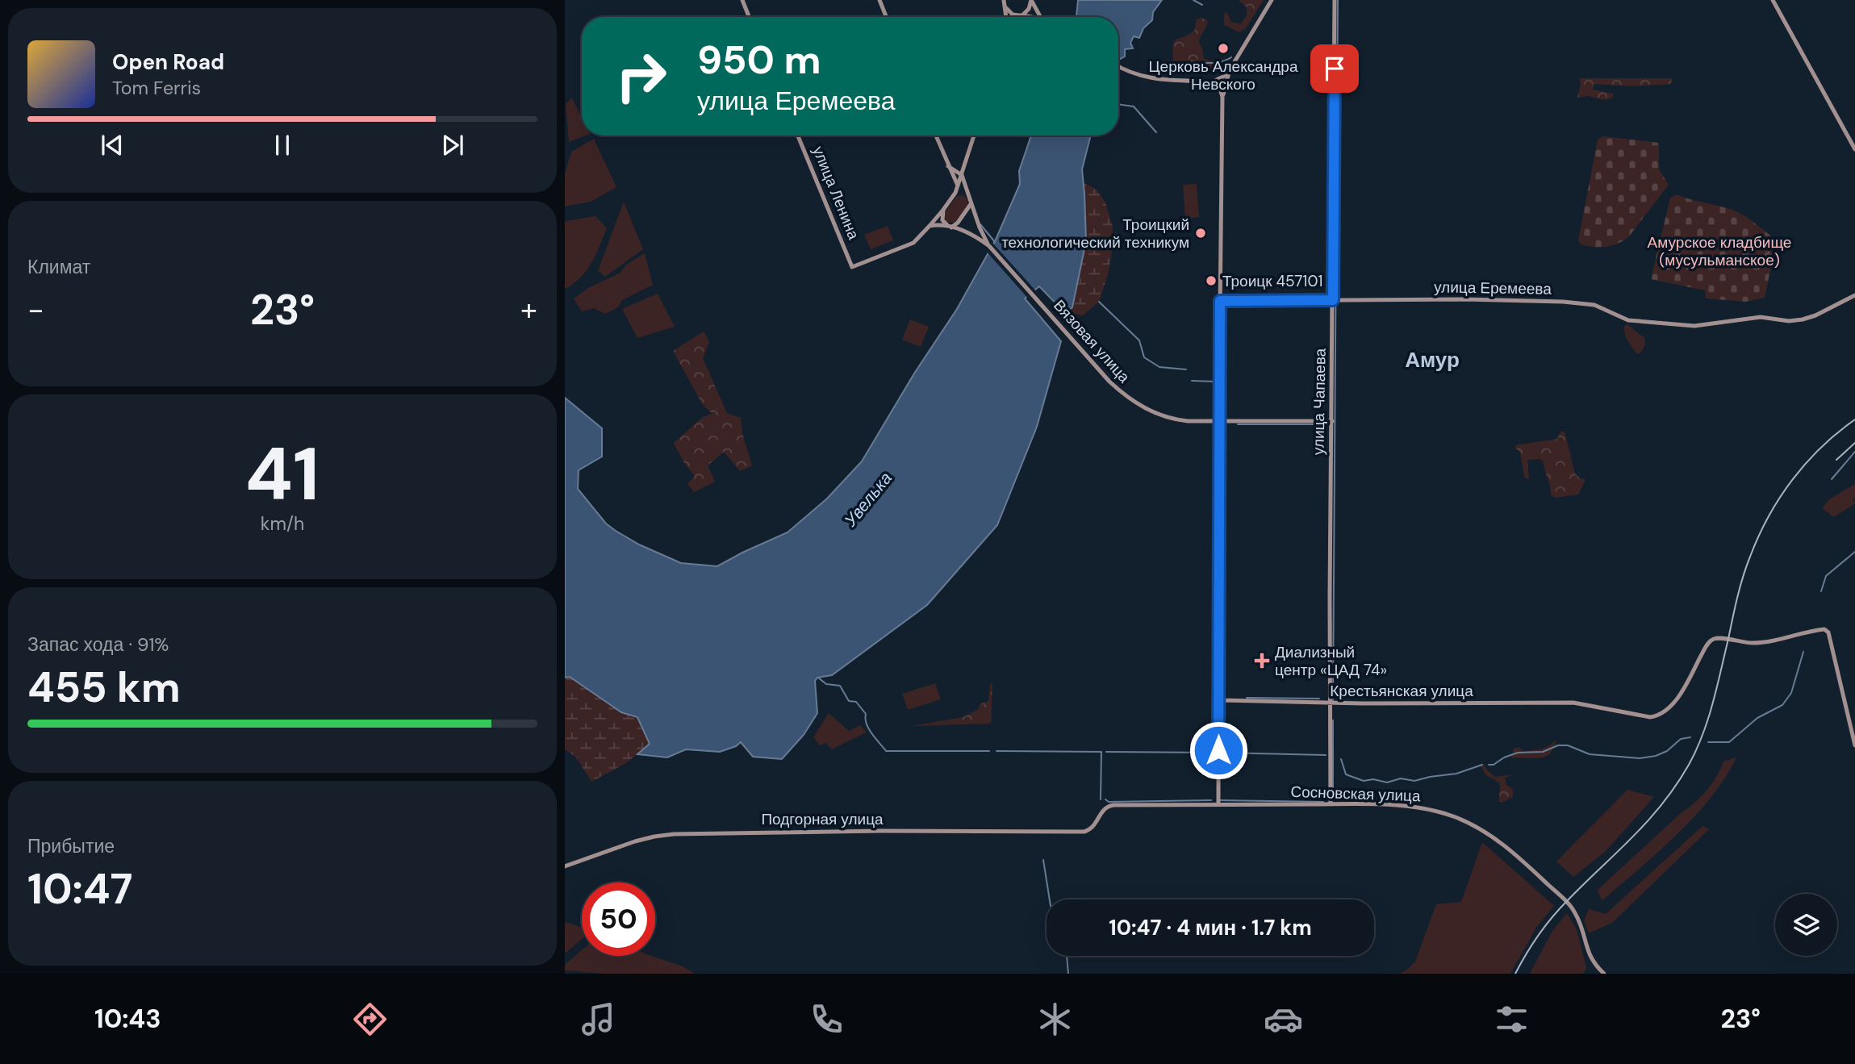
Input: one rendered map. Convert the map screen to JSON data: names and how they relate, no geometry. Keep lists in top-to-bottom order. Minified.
{"streets":{"street":["улица Ленина","улица Еремеева","Вязовая улица","улица Чапаева","Крестьянская улица","Сосновская улица","Подгорная улица"]},"crossings":[["улица Еремеева","улица Чапаева"],["Вязовая улица","улица Чапаева"],["улица Чапаева","Крестьянская улица"],["улица Чапаева","Сосновская улица"],["Сосновская улица","Подгорная улица"]],"districts":["Амур"],"water":["Увелька"],"parks":["Амурское кладбище (мусульманское)"],"places":{"other":["Церковь Александра Невского","Троицкий технологический техникум","Троицк 457101"],"health":["Диализный центр «ЦАД 74»"]},"page":{"turn":["950 m","улица Еремеева"],"song":["Open Road","Tom Ferris"],"tile":["Климат",["41","km/h"],["Запас хода · 91%","455 km"],["Прибытие","10:47"]],"heat":["−","23°","+"],"limit":"50","trip":"10:47 · 4 мин · 1.7 km","tabs":["10:43","23°"]}}
